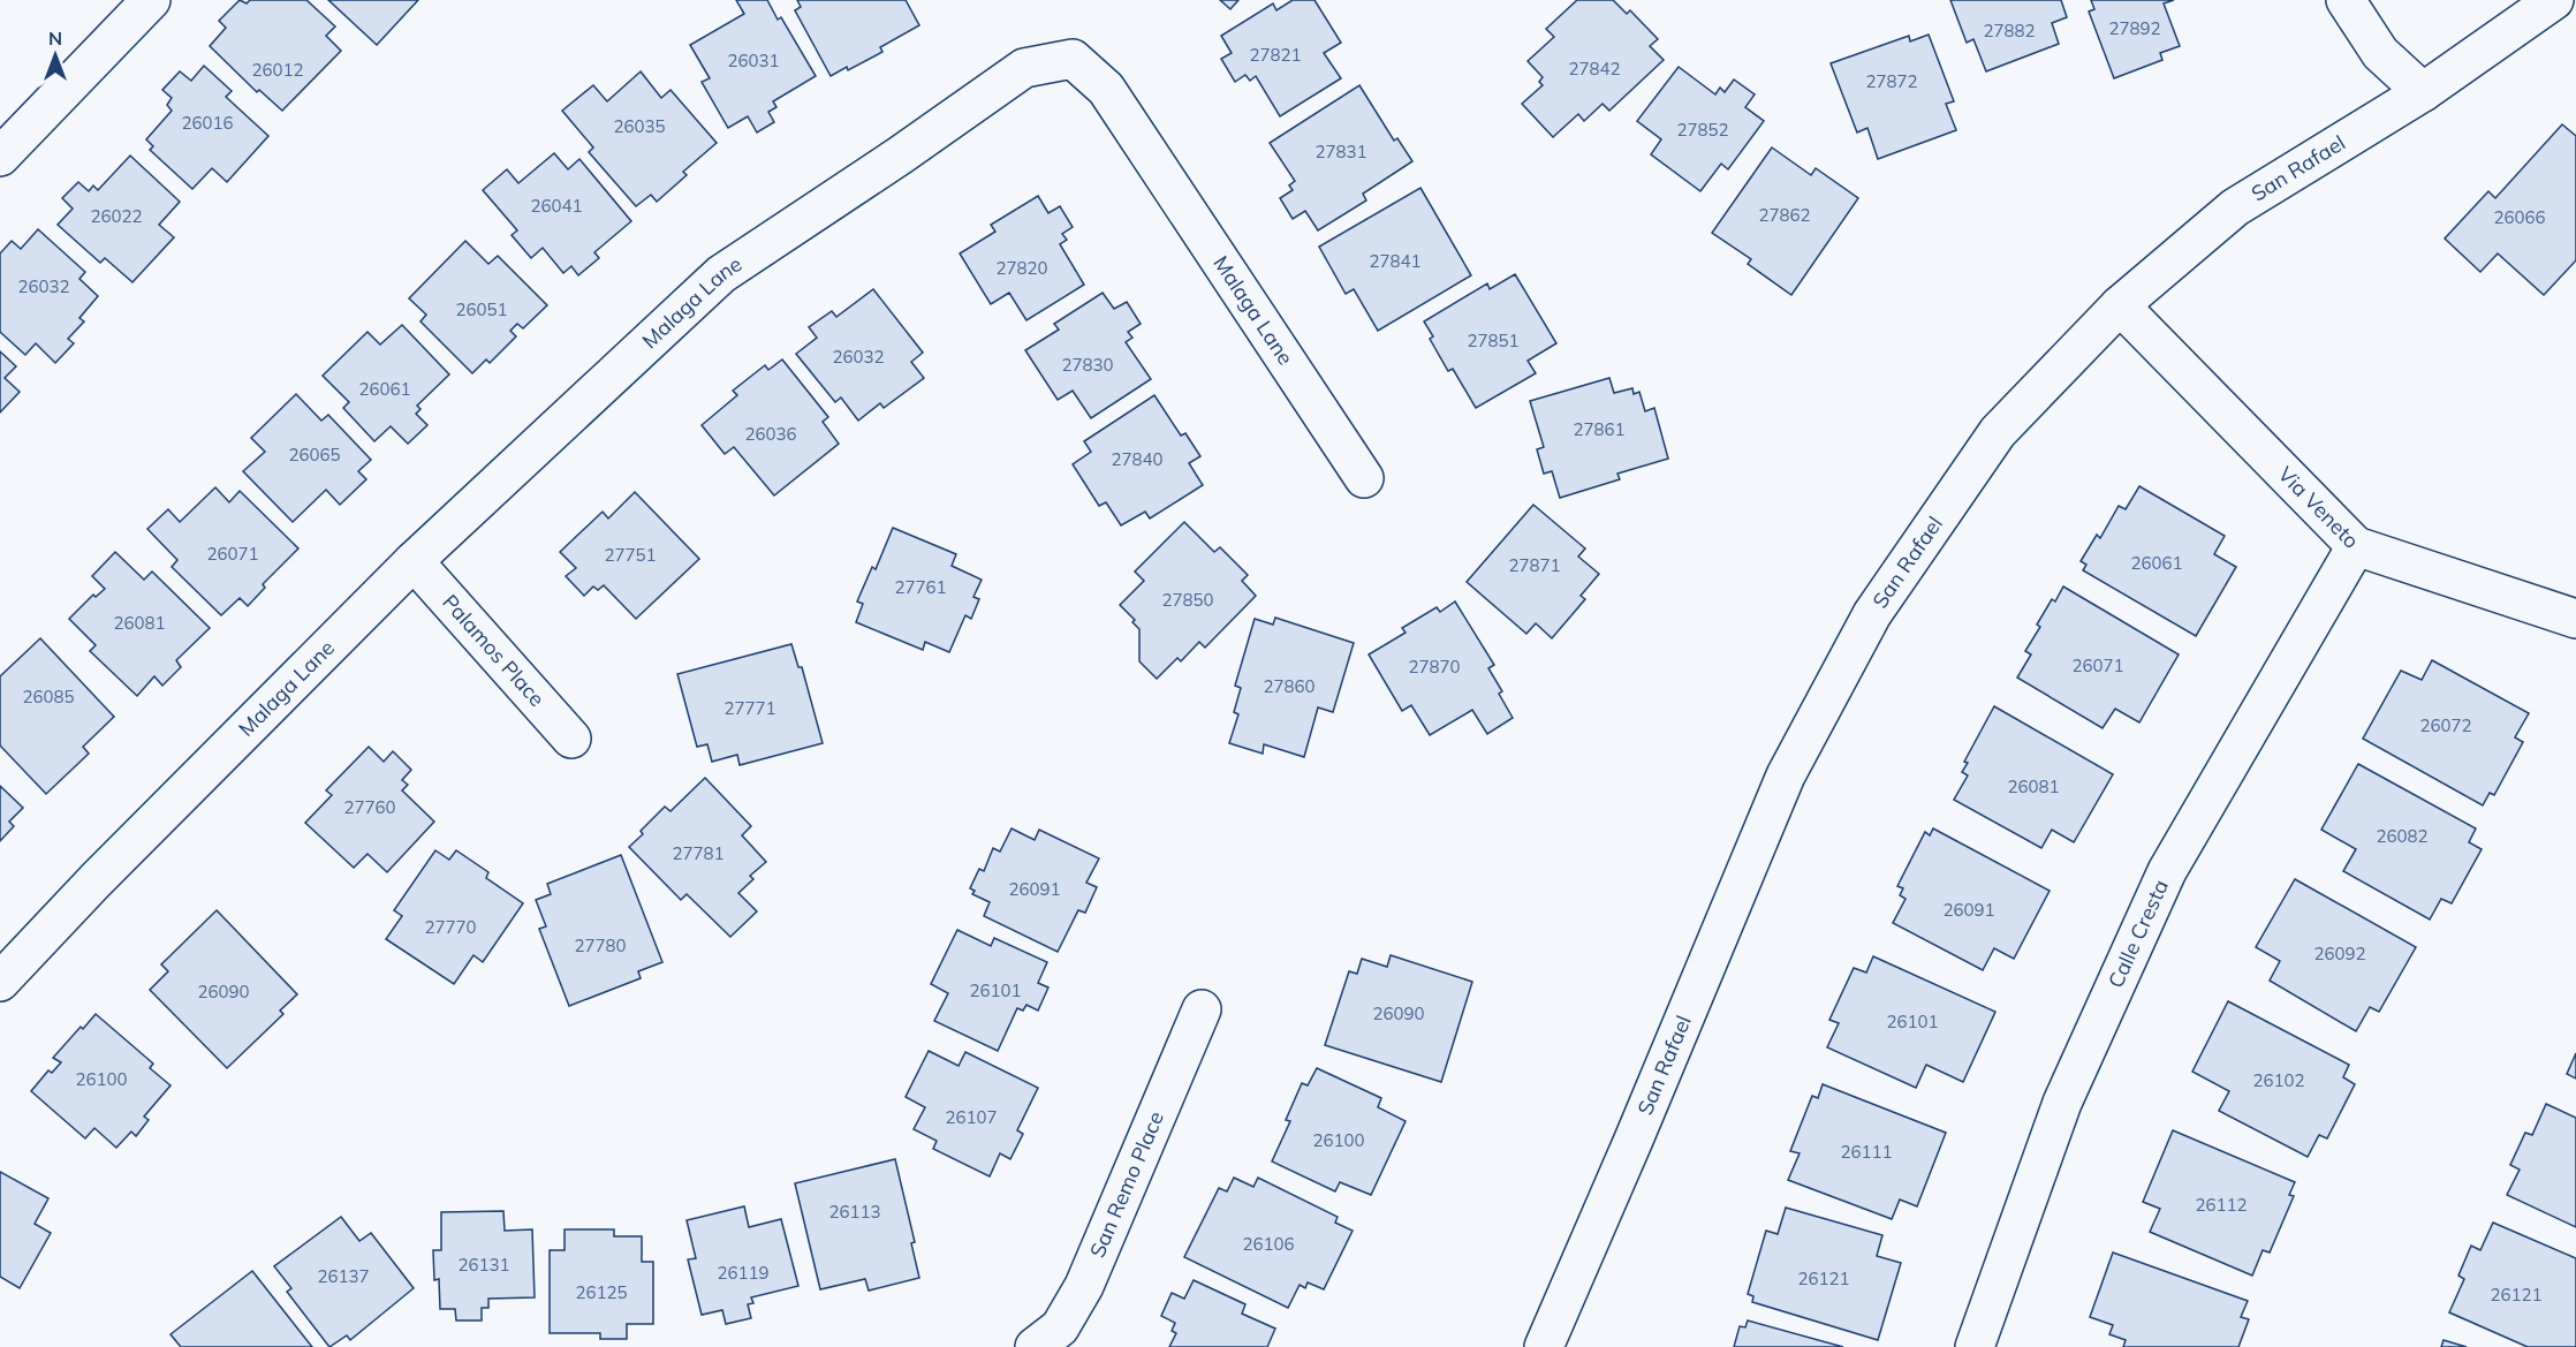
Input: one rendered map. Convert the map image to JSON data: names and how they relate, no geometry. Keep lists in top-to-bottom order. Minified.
{"streets":{"street":["San Rafael","Malaga Lane","Via Veneto","Palamos Place","Calle Cresta","San Remo Place"]},"crossings":[["San Rafael","Via Veneto"],["Malaga Lane","Palamos Place"],["Via Veneto","Calle Cresta"]],"house_numbers":["27892","27882","27821","26031","27842","26012","27872","26016","26035","27852","27831","26041","27862","26022","26066","27841","27820","26032","26051","27851","26032","27830","26061","27861","26036","26065","27840","26071","27751","26061","27871","27761","27850","26081","26071","27870","27860","26085","27771","26072","26081","27760","26082","27781","26091","26091","27770","27780","26092","26101","26090","26090","26101","26100","26102","26107","26100","26111","26112","26113","26106","26131","26119","26137","26121","26125","26121"],"north":"top"}
